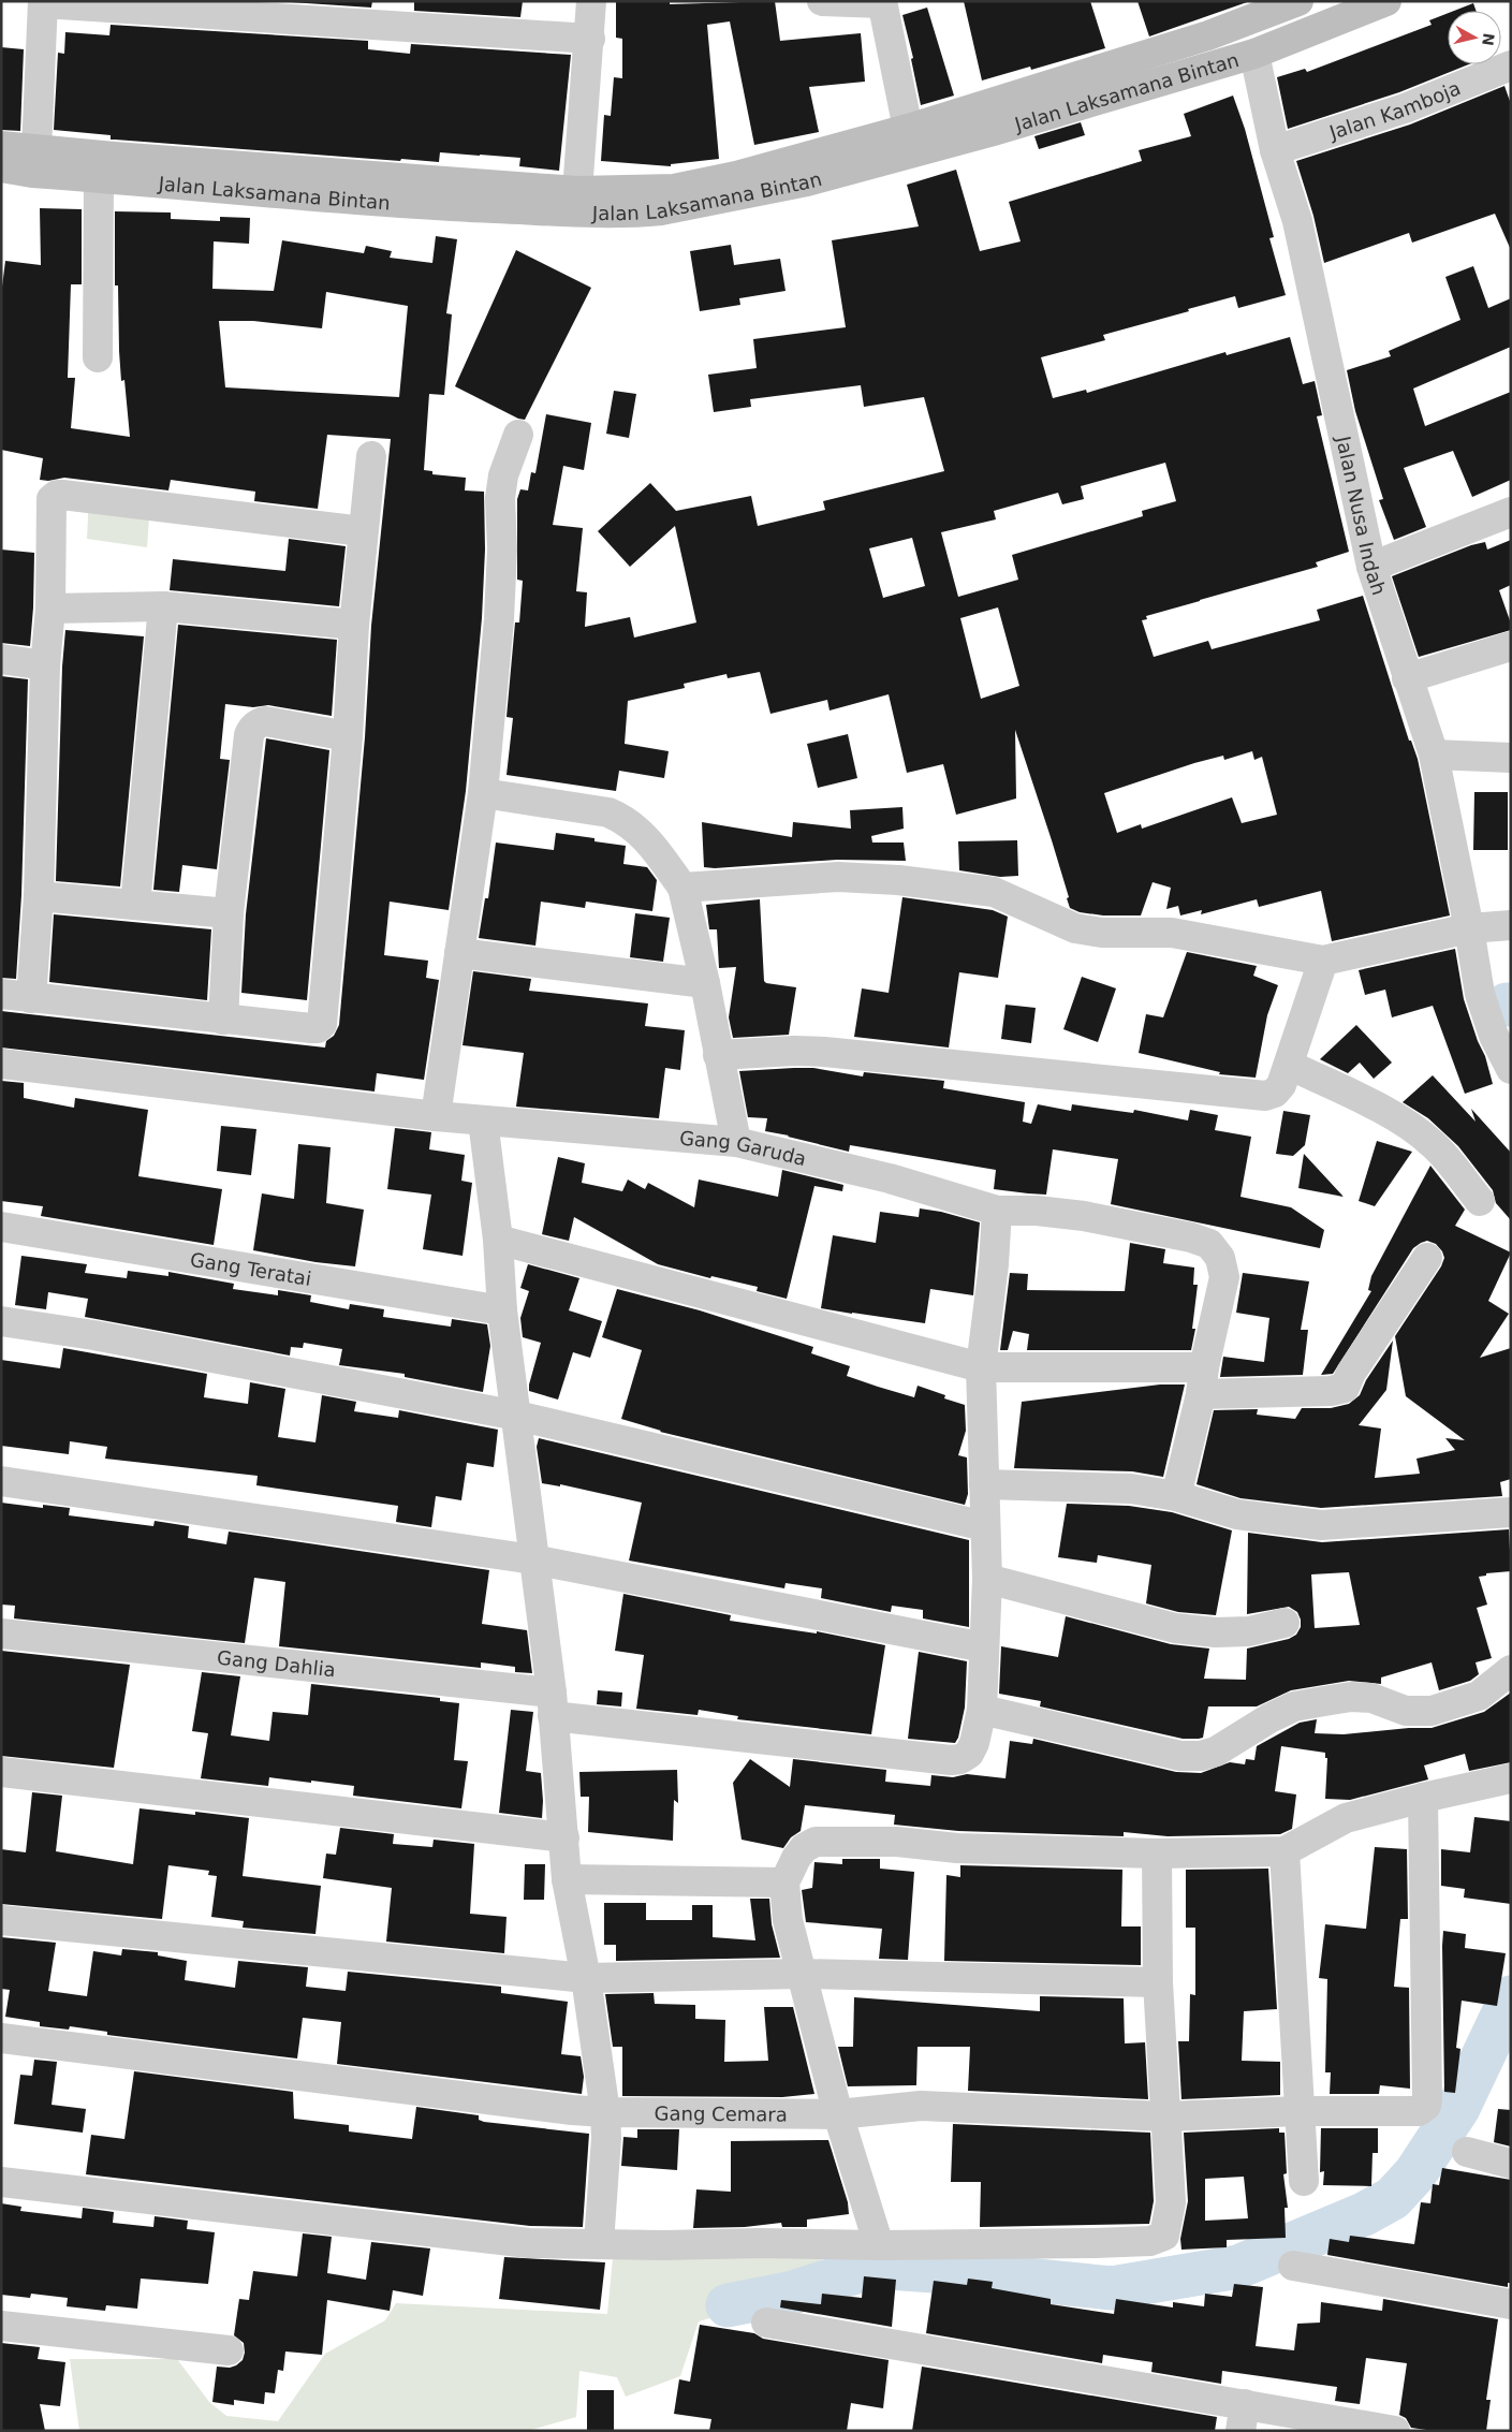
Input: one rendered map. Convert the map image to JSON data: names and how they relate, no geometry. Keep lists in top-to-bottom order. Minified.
{"streets":{"main road":["Jalan Laksamana Bintan"],"street":["Jalan Kamboja","Jalan Nusa Indah","Gang Garuda","Gang Teratai","Gang Dahlia","Gang Cemara"]},"crossings":[["Jalan Laksamana Bintan","Jalan Nusa Indah"],["Jalan Kamboja","Jalan Nusa Indah"]],"north":"right"}
